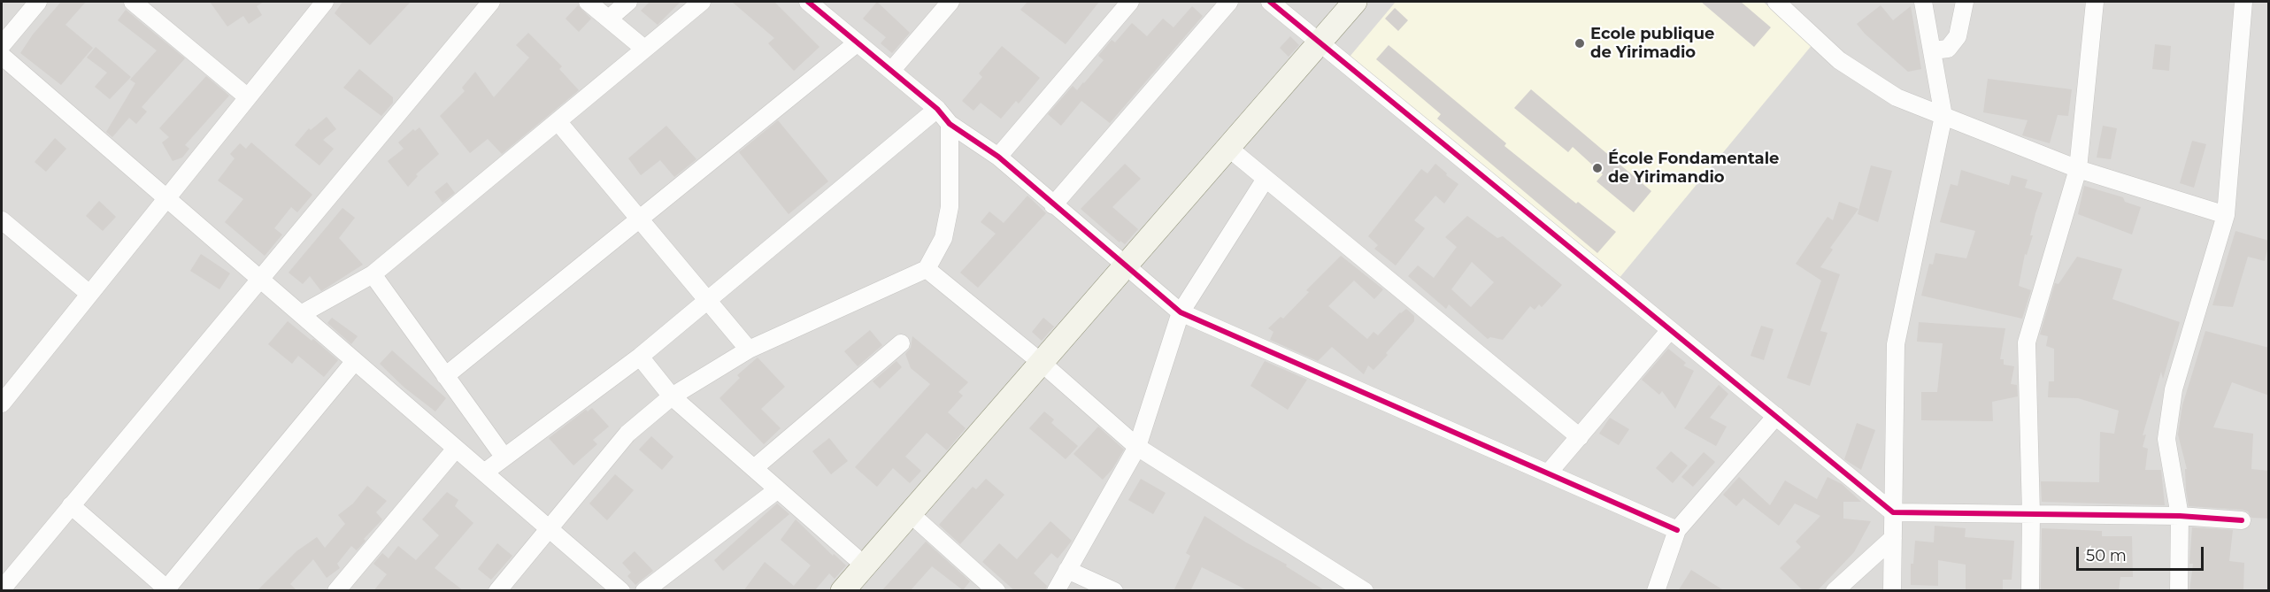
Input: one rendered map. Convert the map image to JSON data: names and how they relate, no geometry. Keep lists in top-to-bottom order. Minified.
{"places":["Ecole publique de Yirimadio","École Fondamentale de Yirimandio"],"scale_bar":"50 m"}
